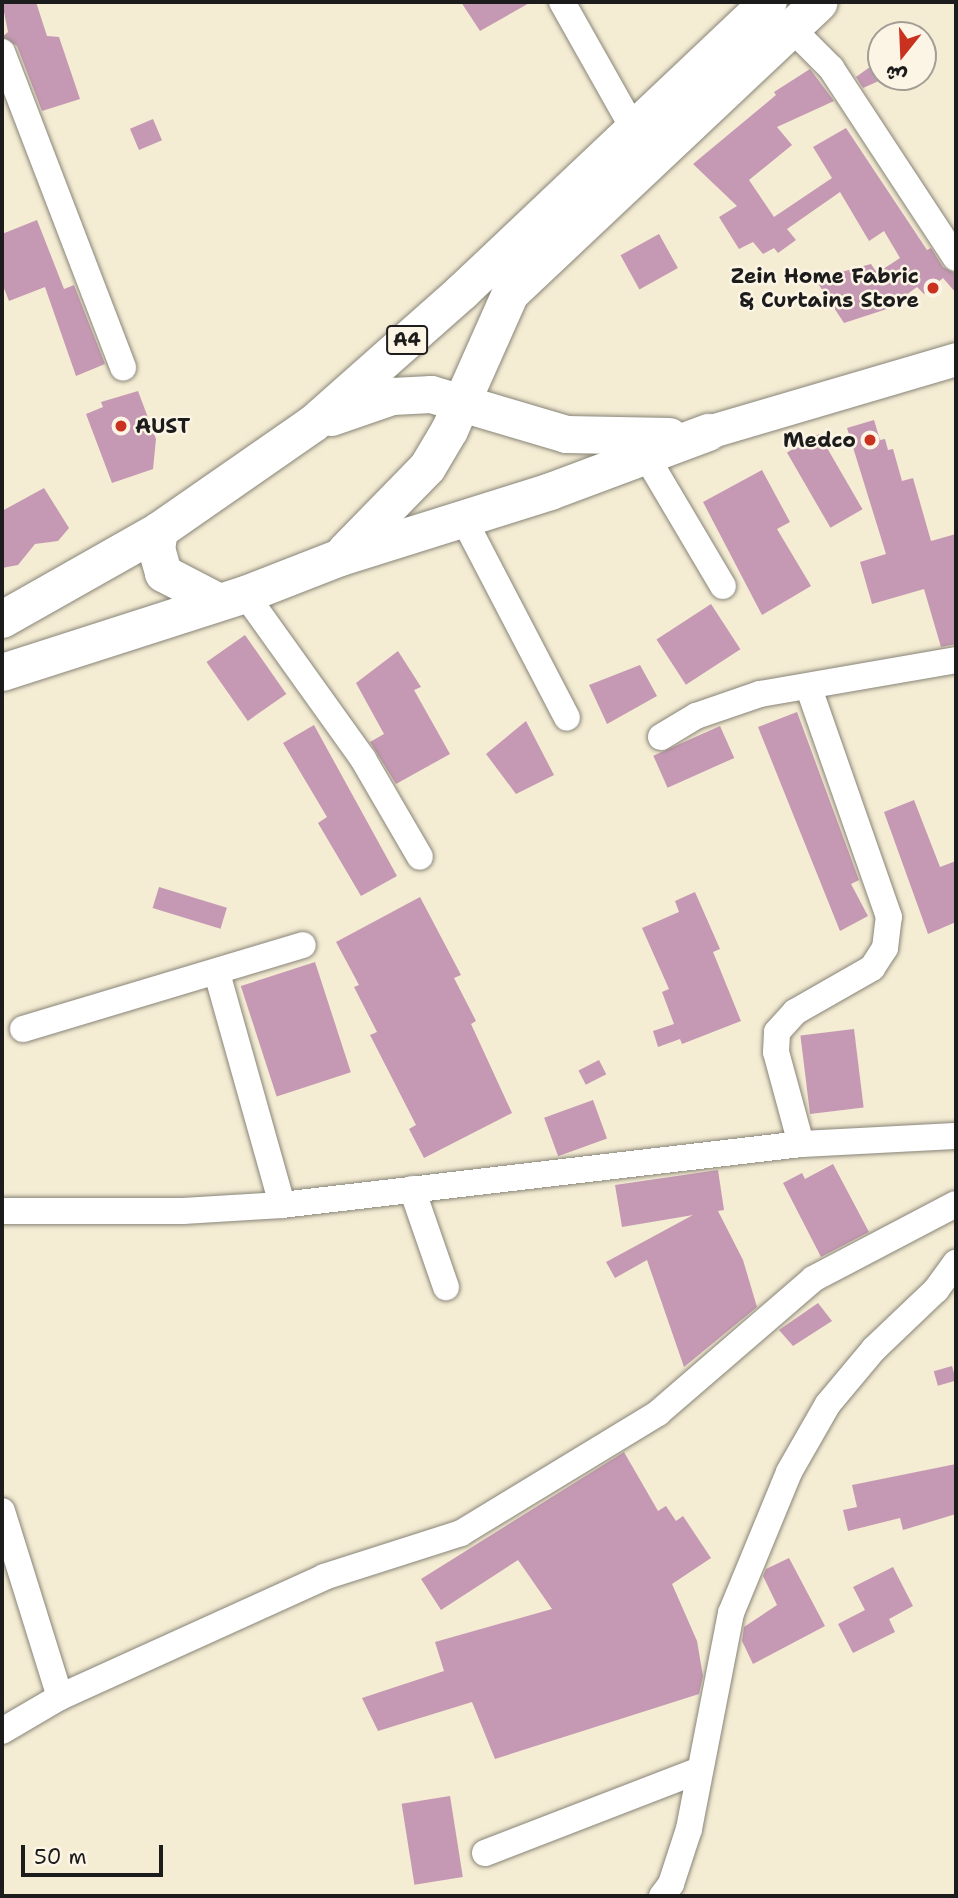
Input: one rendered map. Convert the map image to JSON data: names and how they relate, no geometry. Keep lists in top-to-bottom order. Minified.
{"streets":{"highway":["A4"]},"places":["Zein Home Fabric & Curtains Store","AUST","Medco"],"scale_bar":"50 m","north":"bottom"}
